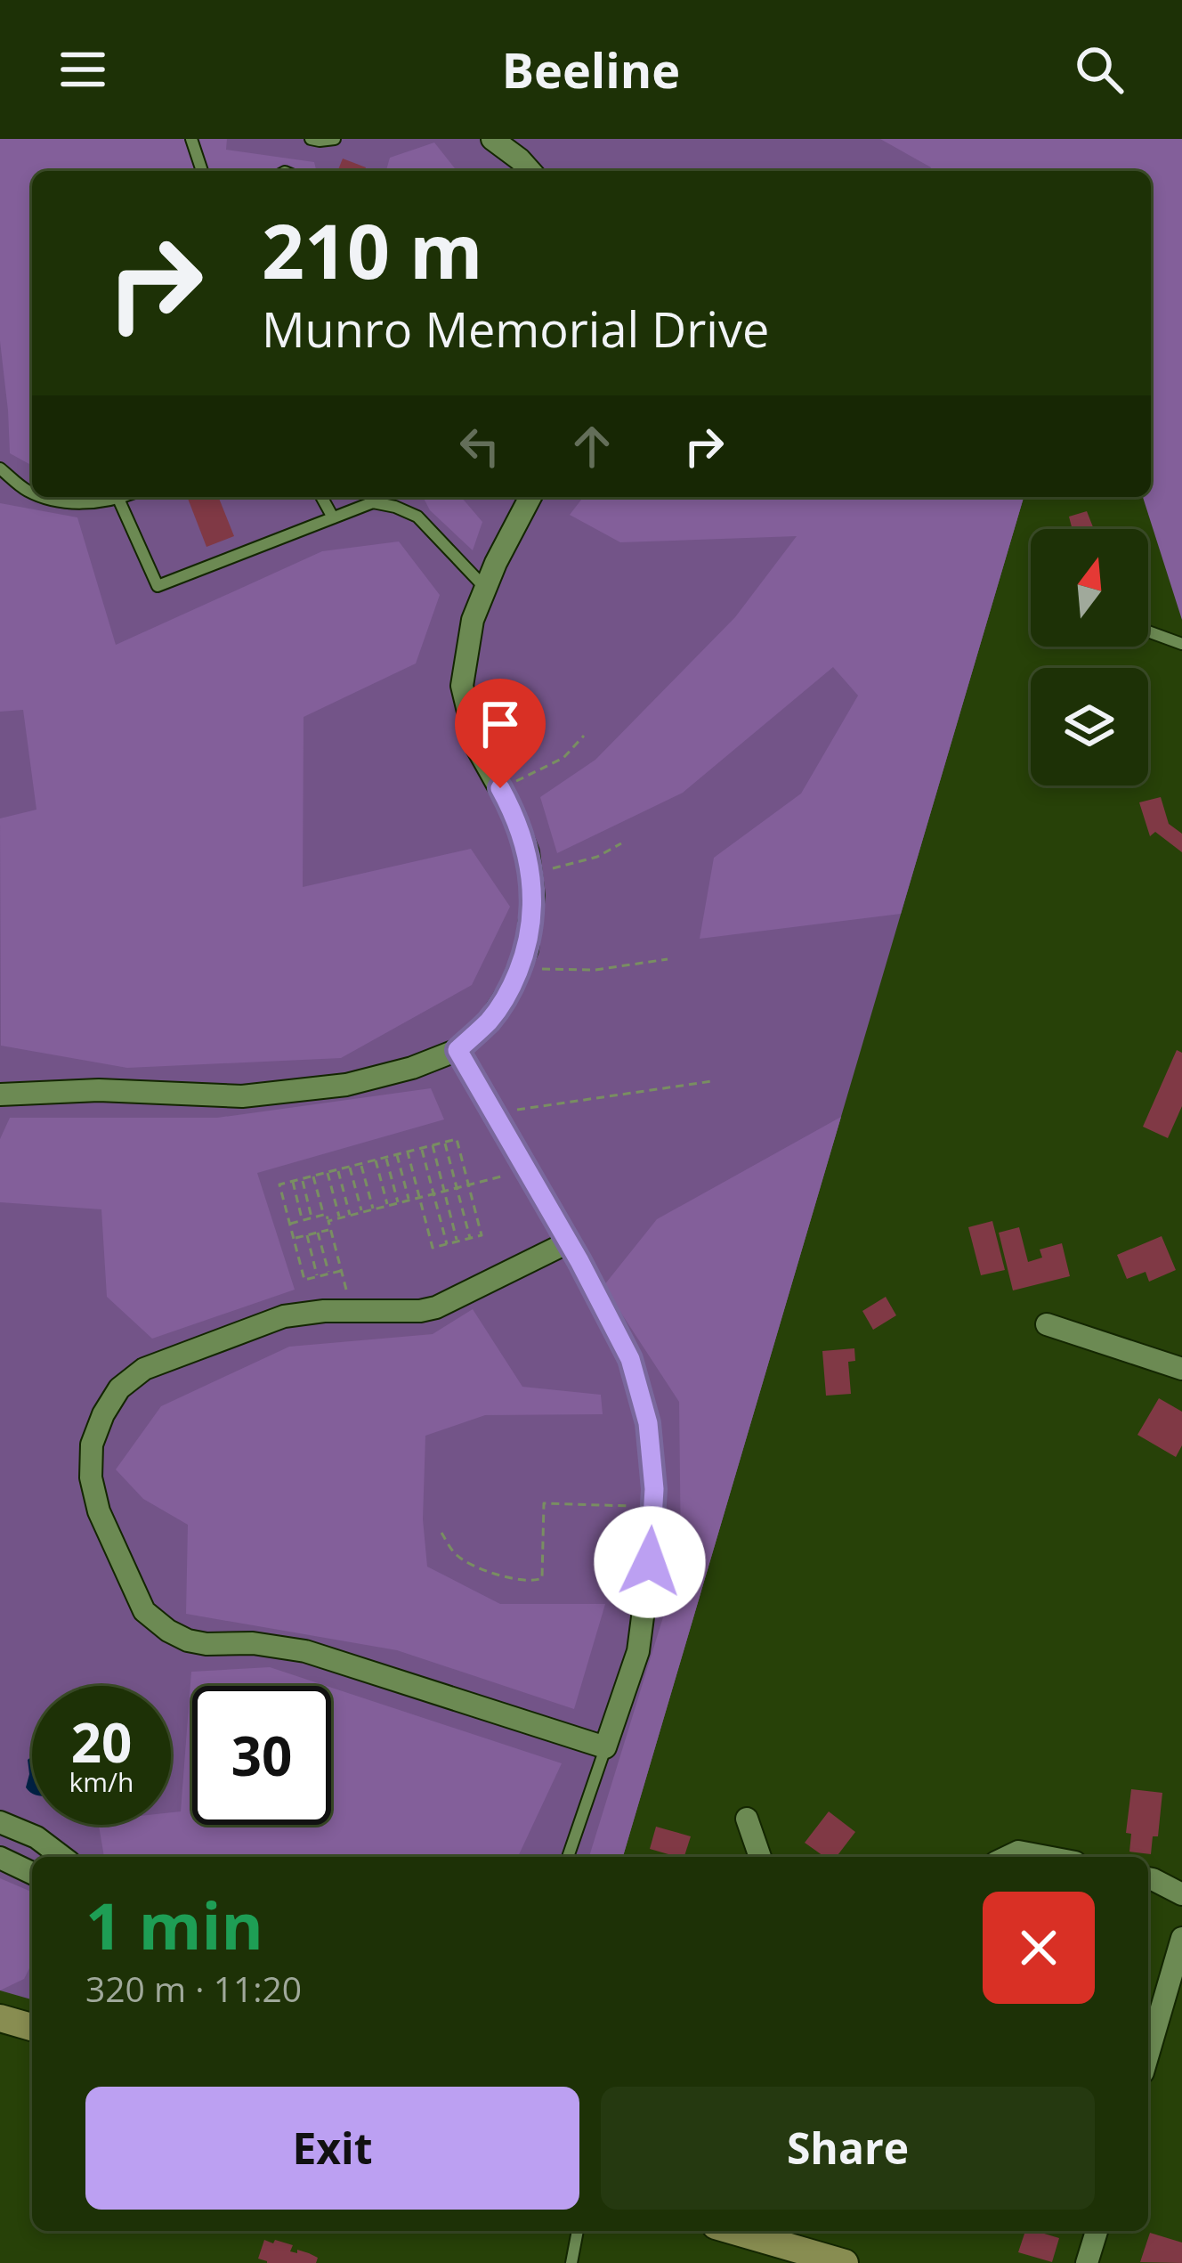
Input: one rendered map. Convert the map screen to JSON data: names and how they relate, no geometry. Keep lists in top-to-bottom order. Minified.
{"north":"top","page":{"header":"Beeline","turn":["210 m","Munro Memorial Drive"],"speed":"20 km/h","limit":"30","heading":["1 min","320 m · 11:20"],"buttons":["Exit","Share"]}}
